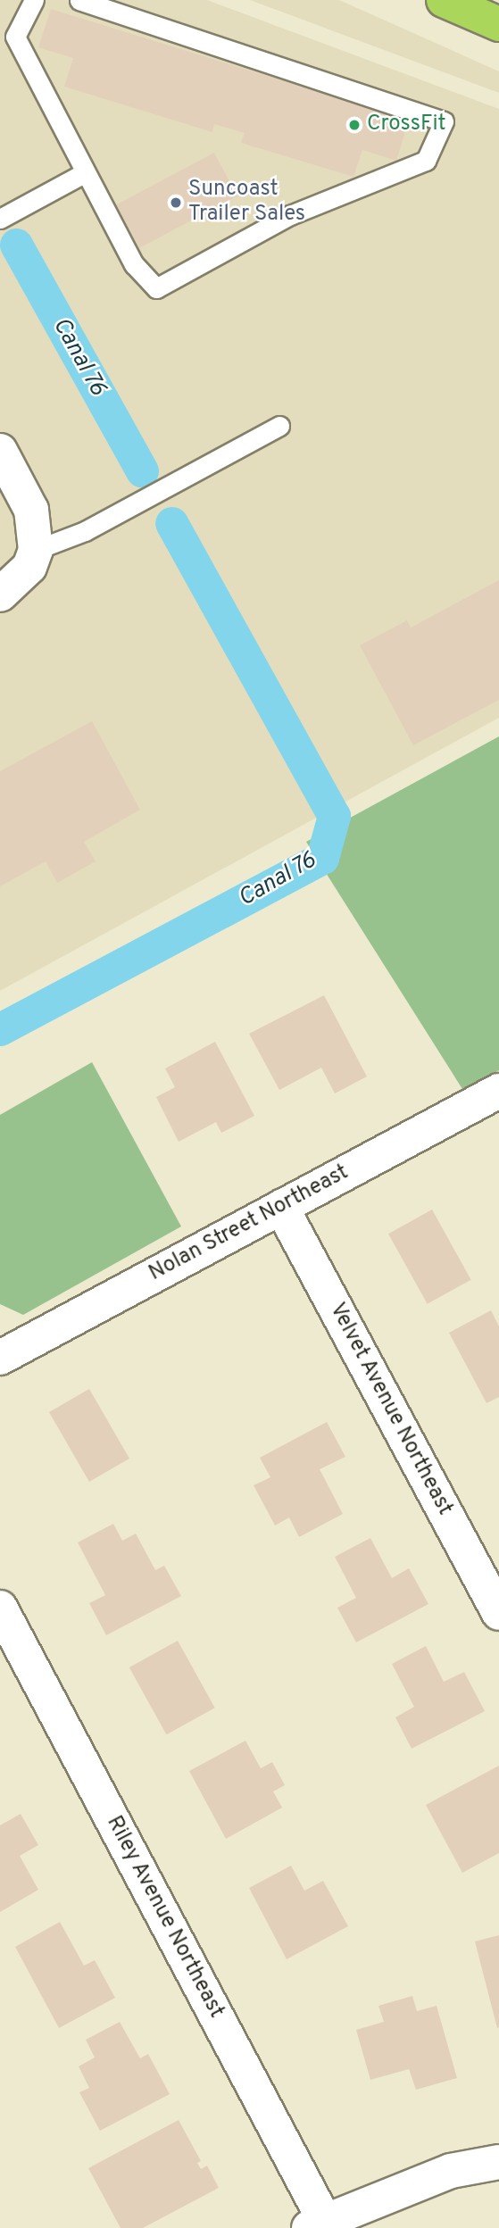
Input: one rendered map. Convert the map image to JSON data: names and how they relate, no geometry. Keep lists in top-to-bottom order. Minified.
{"streets":{"street":["Nolan Street Northeast","Velvet Avenue Northeast","Riley Avenue Northeast"]},"crossings":[["Nolan Street Northeast","Velvet Avenue Northeast"]],"water":["Canal 76"],"places":["CrossFit","Suncoast Trailer Sales"]}
